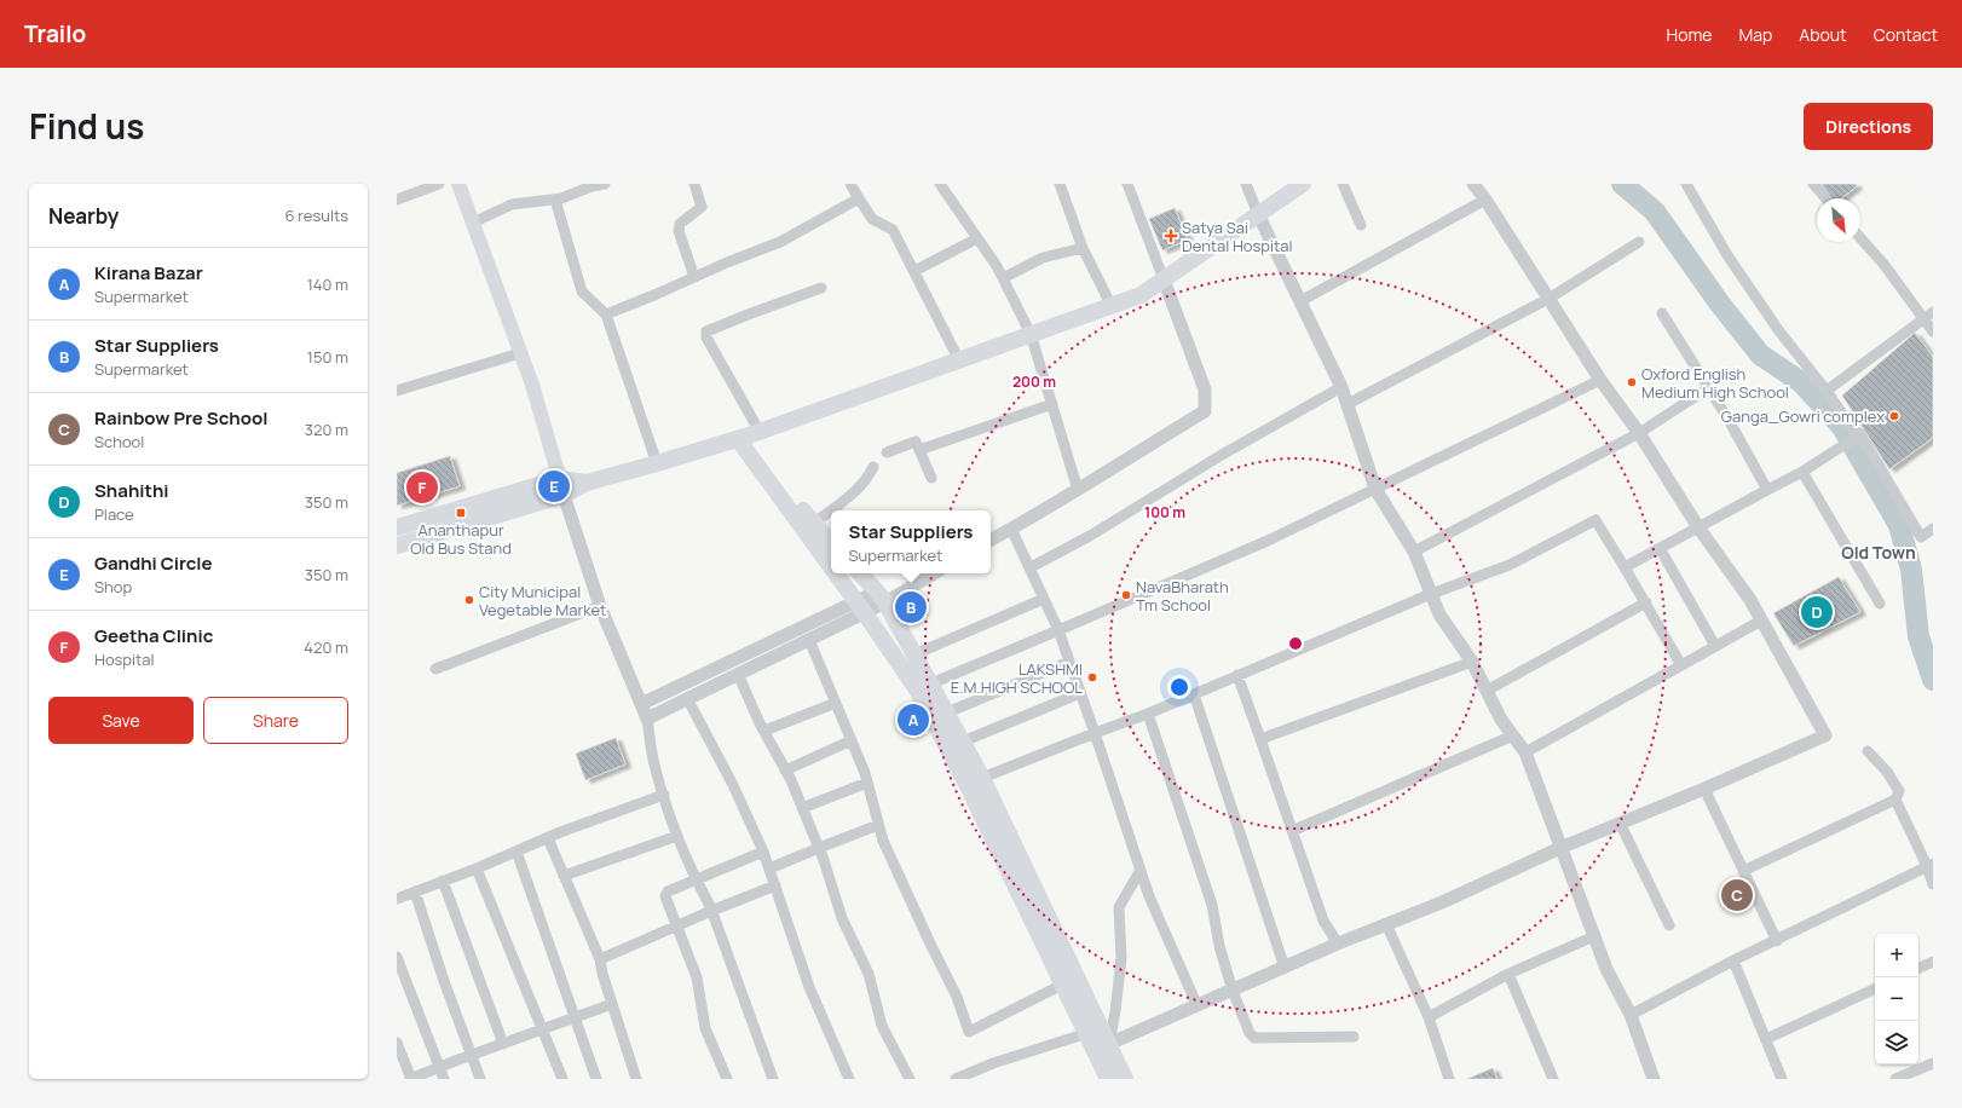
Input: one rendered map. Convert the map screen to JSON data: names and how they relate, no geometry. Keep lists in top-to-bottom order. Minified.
{"districts":["Old Town"],"places":{"health":["Satya Sai Dental Hospital"],"other":["Oxford English Medium High School","Ganga_Gowri complex","NavaBharath Tm School","City Municipal Vegetable Market","LAKSHMI E.M.HIGH SCHOOL"],"transit":["Ananthapur Old Bus Stand"]},"north":"bottom right","page":{"header":"Trailo","nav":["Home","Map","About","Contact"],"title":"Find us","buttons":["Directions",["Save","Share"]],"heading":["Nearby","6 results"],"list":[{"mark":"A","name":"Kirana Bazar","note":"Supermarket","value":"140 m"},{"mark":"B","name":"Star Suppliers","note":"Supermarket","value":"150 m"},{"mark":"C","name":"Rainbow Pre School","note":"School","value":"320 m"},{"mark":"D","name":"Shahithi","note":"Place","value":"350 m"},{"mark":"E","name":"Gandhi Circle","note":"Shop","value":"350 m"},{"mark":"F","name":"Geetha Clinic","note":"Hospital","value":"420 m"}],"pins":["E","F","B","D","A","C"],"popup":["Star Suppliers","Supermarket"],"map_buttons":["+","−"]},"rings":["200 m","100 m"]}
